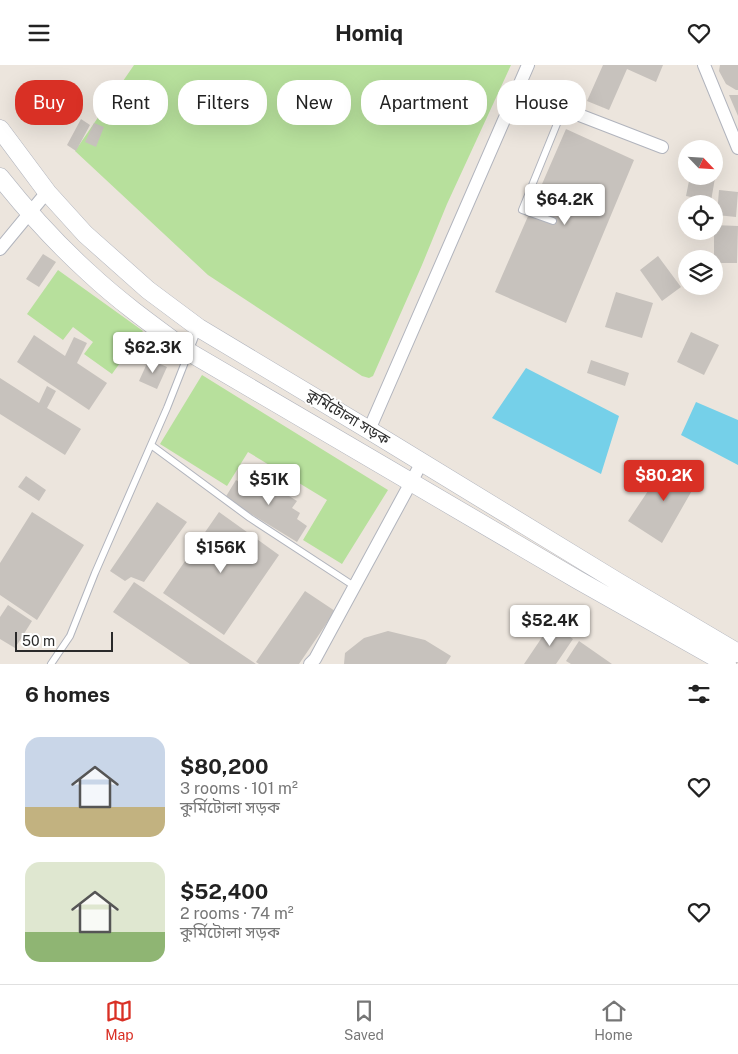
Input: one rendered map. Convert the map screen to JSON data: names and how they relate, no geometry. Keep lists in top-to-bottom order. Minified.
{"streets":{"main road":["কুর্মিটোলা সড়ক"]},"scale_bar":"50 m","north":"bottom right","page":{"header":"Homiq","chip":["Buy","Rent","Filters","New","Apartment","House"],"price":["$64.2K","$62.3K","$80.2K","$51K","$156K","$52.4K"],"scale":"50 m","heading":"6 homes","list":[{"name":"$80,200","note":"3 rooms · 101 m² · কুর্মিটোলা সড়ক"},{"name":"$52,400","note":"2 rooms · 74 m² · কুর্মিটোলা সড়ক"}],"tabs":["Map","Saved","Home"]}}
